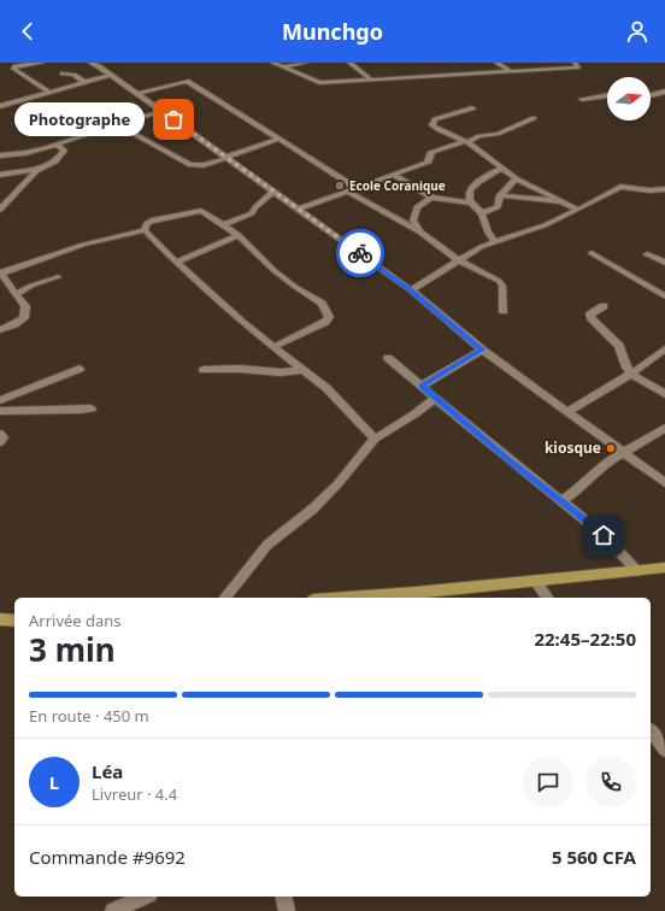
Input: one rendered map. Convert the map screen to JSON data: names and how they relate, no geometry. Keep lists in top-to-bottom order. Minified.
{"places":["Photographe","Ecole Coranique","kiosque"],"north":"right","page":{"header":"Munchgo","bubble":"Photographe","heading":["3 min","Arrivée dans","22:45–22:50"],"panel":["Léa","Livreur · 4.4","Commande #9692","5 560 CFA"],"bar":"En route · 450 m","round":"L"}}
